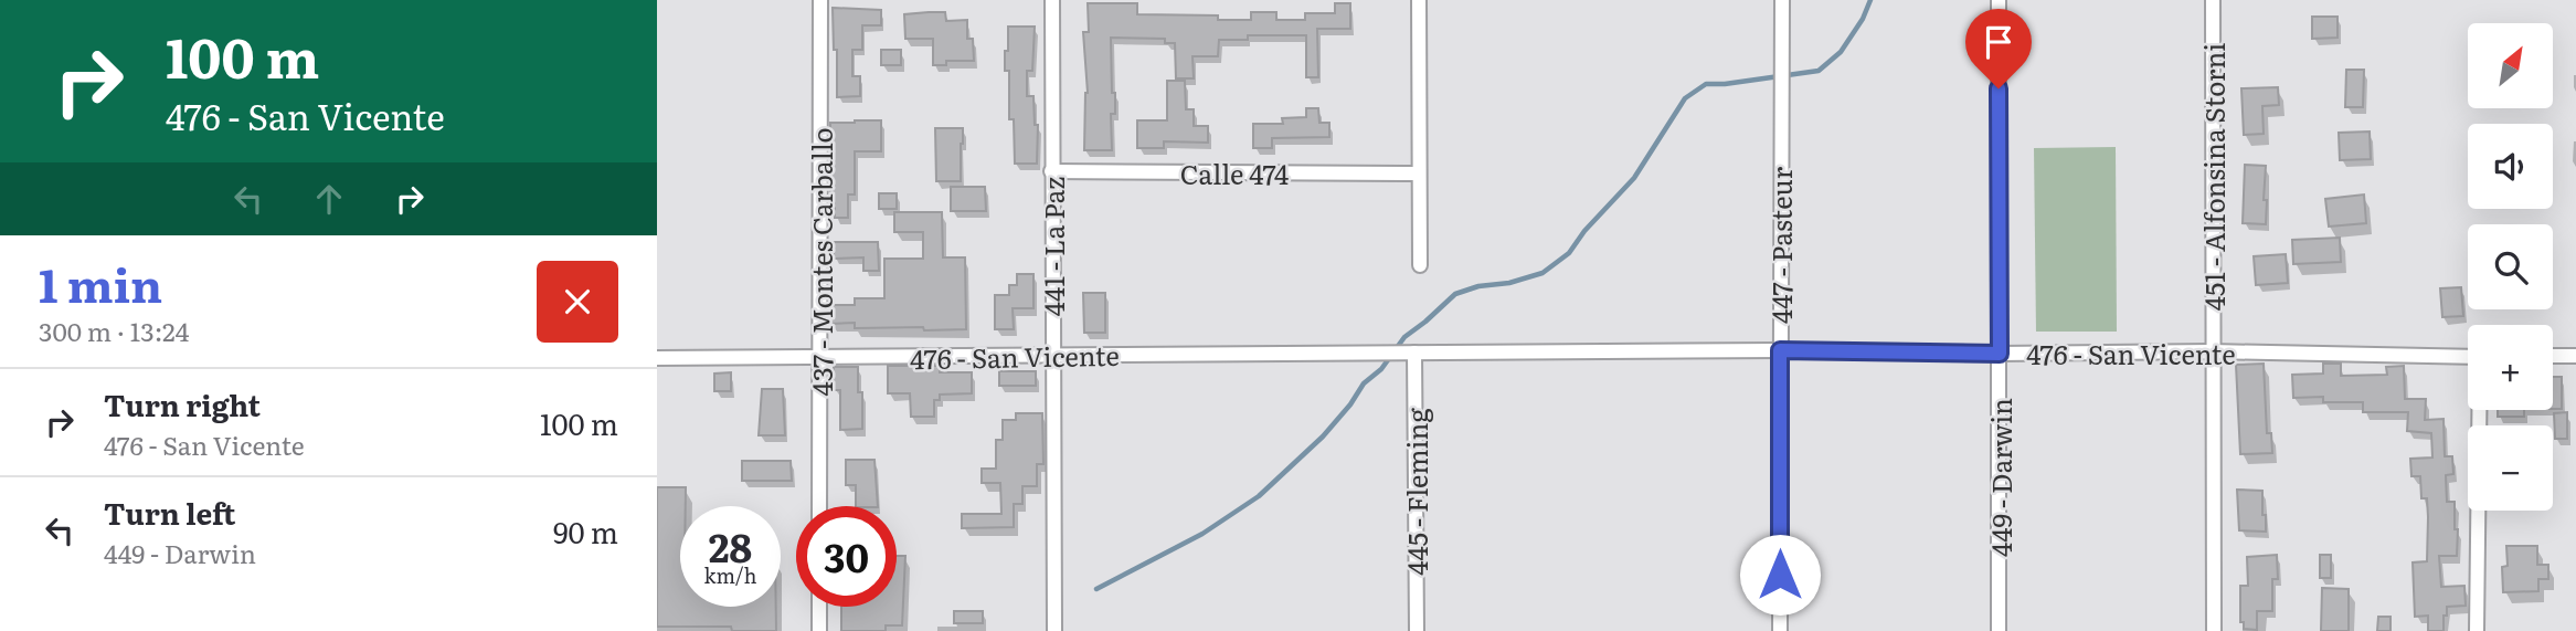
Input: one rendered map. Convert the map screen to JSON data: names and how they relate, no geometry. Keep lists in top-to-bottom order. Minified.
{"streets":{"street":["Calle 474","451 - Alfonsina Storni","447 - Pasteur","441 - La Paz","437 - Montes Carballo","476 - San Vicente","449 - Darwin","445 - Fleming"]},"crossings":[["Calle 474","441 - La Paz"],["451 - Alfonsina Storni","476 - San Vicente"],["447 - Pasteur","476 - San Vicente"],["441 - La Paz","476 - San Vicente"],["437 - Montes Carballo","476 - San Vicente"],["476 - San Vicente","449 - Darwin"],["476 - San Vicente","445 - Fleming"]],"north":"top right","page":{"turn":["100 m","476 - San Vicente"],"map_buttons":["+","−"],"heading":["1 min","300 m · 13:24"],"list":[{"name":"Turn right","note":"476 - San Vicente","value":"100 m"},{"name":"Turn left","note":"449 - Darwin","value":"90 m"}],"speed":"28 km/h","limit":"30"}}
